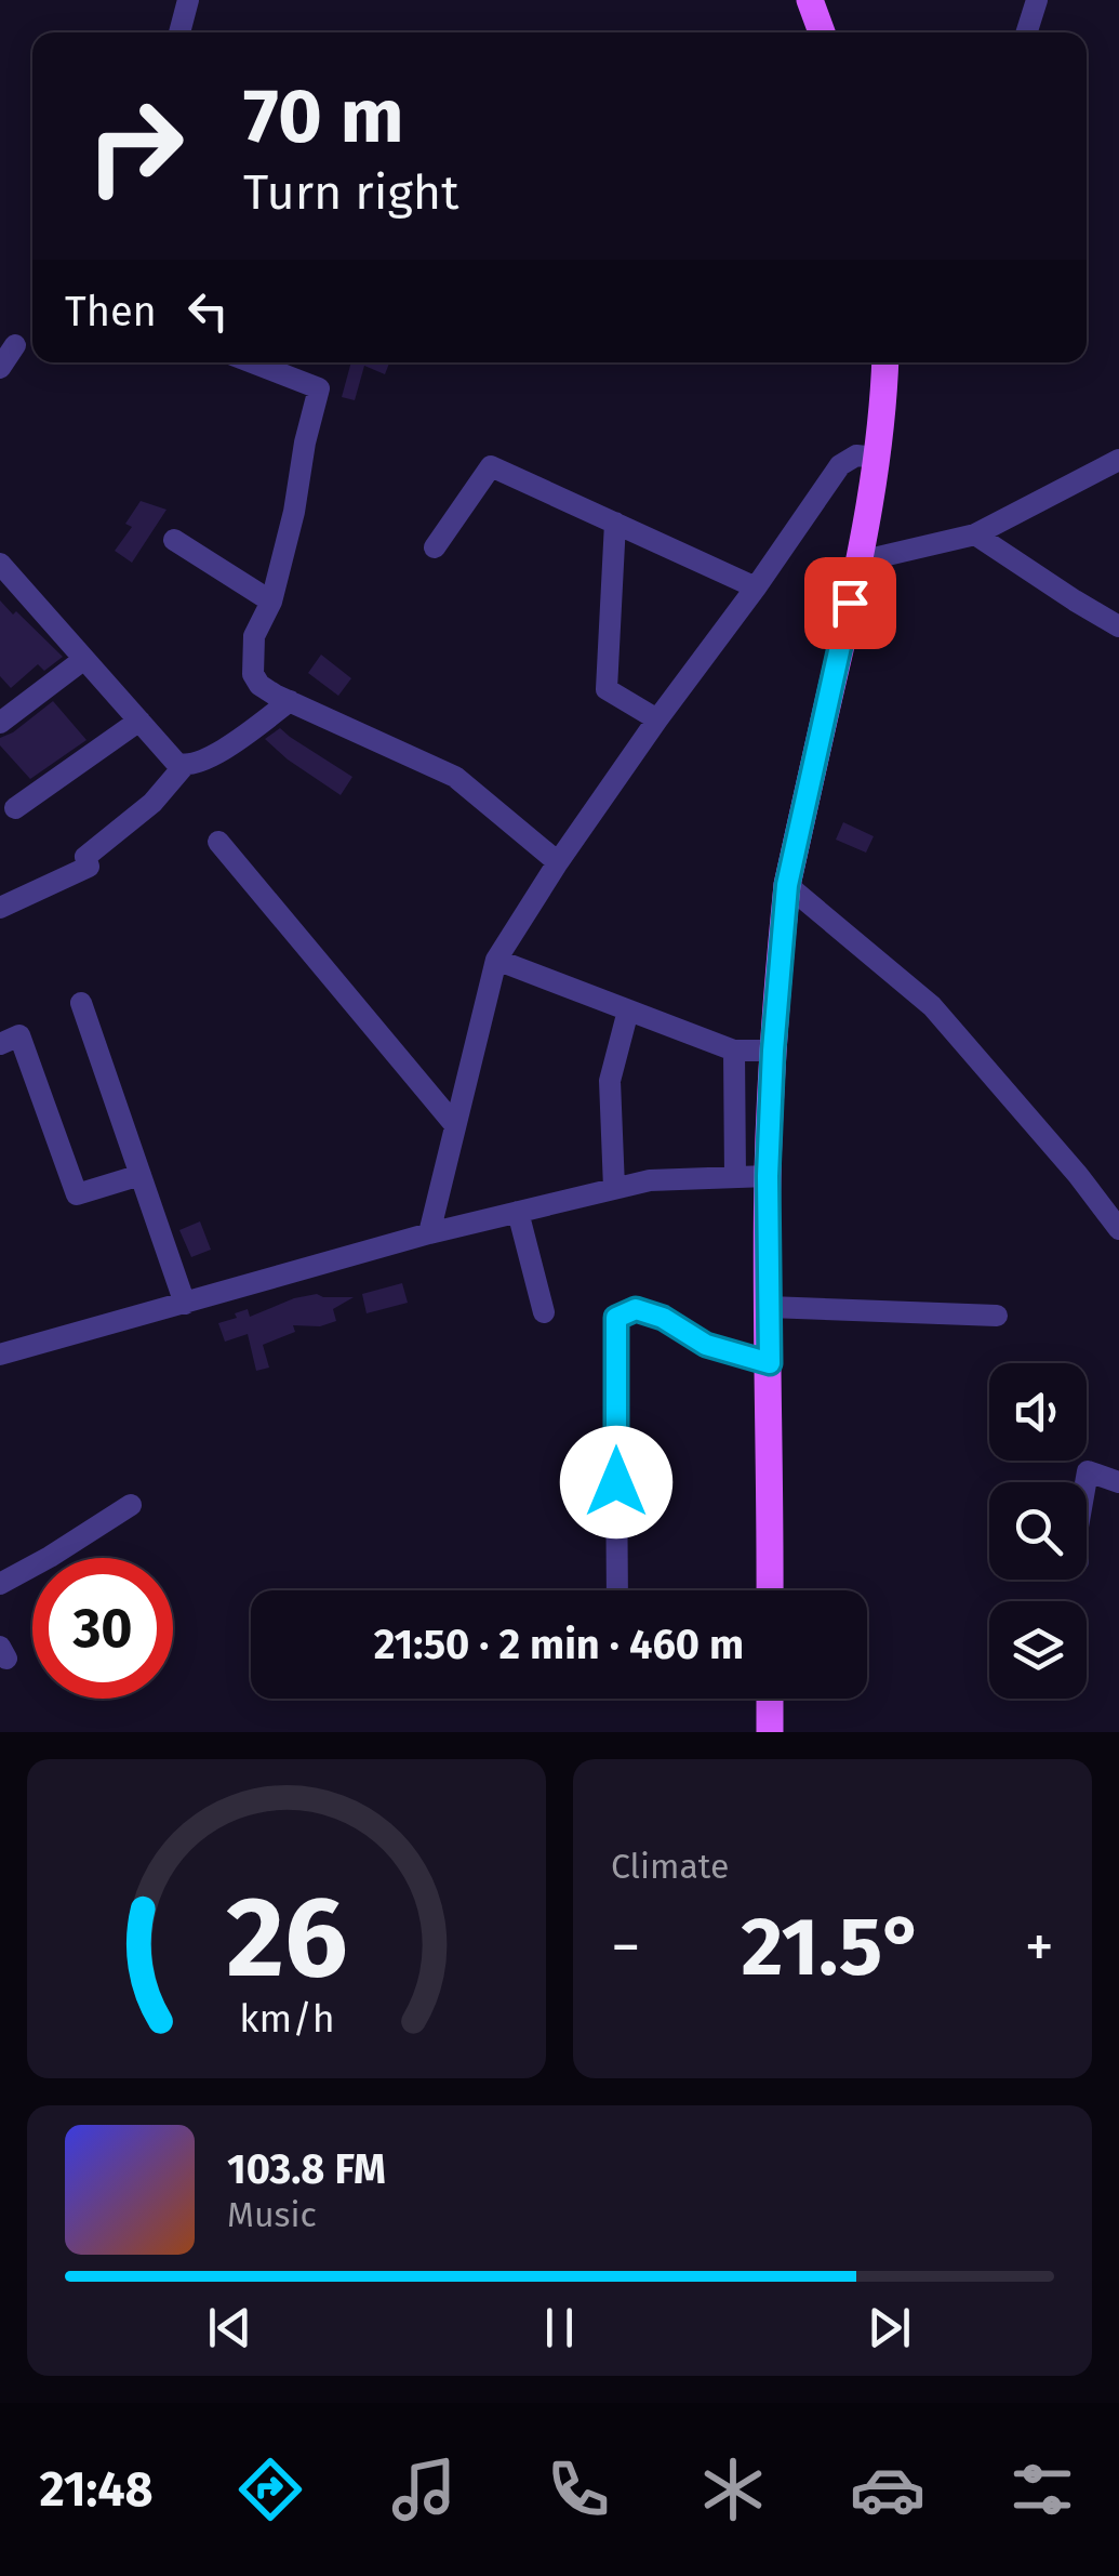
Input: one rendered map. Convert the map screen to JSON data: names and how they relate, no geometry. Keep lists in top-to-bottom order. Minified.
{"page":{"turn":["70 m","Turn right"],"then":"Then","limit":"30","trip":"21:50 · 2 min · 460 m","tile":"Climate","heat":["−","21.5°","+"],"song":["103.8 FM","Music"],"tabs":"21:48","gauge":["26","km/h"]}}
